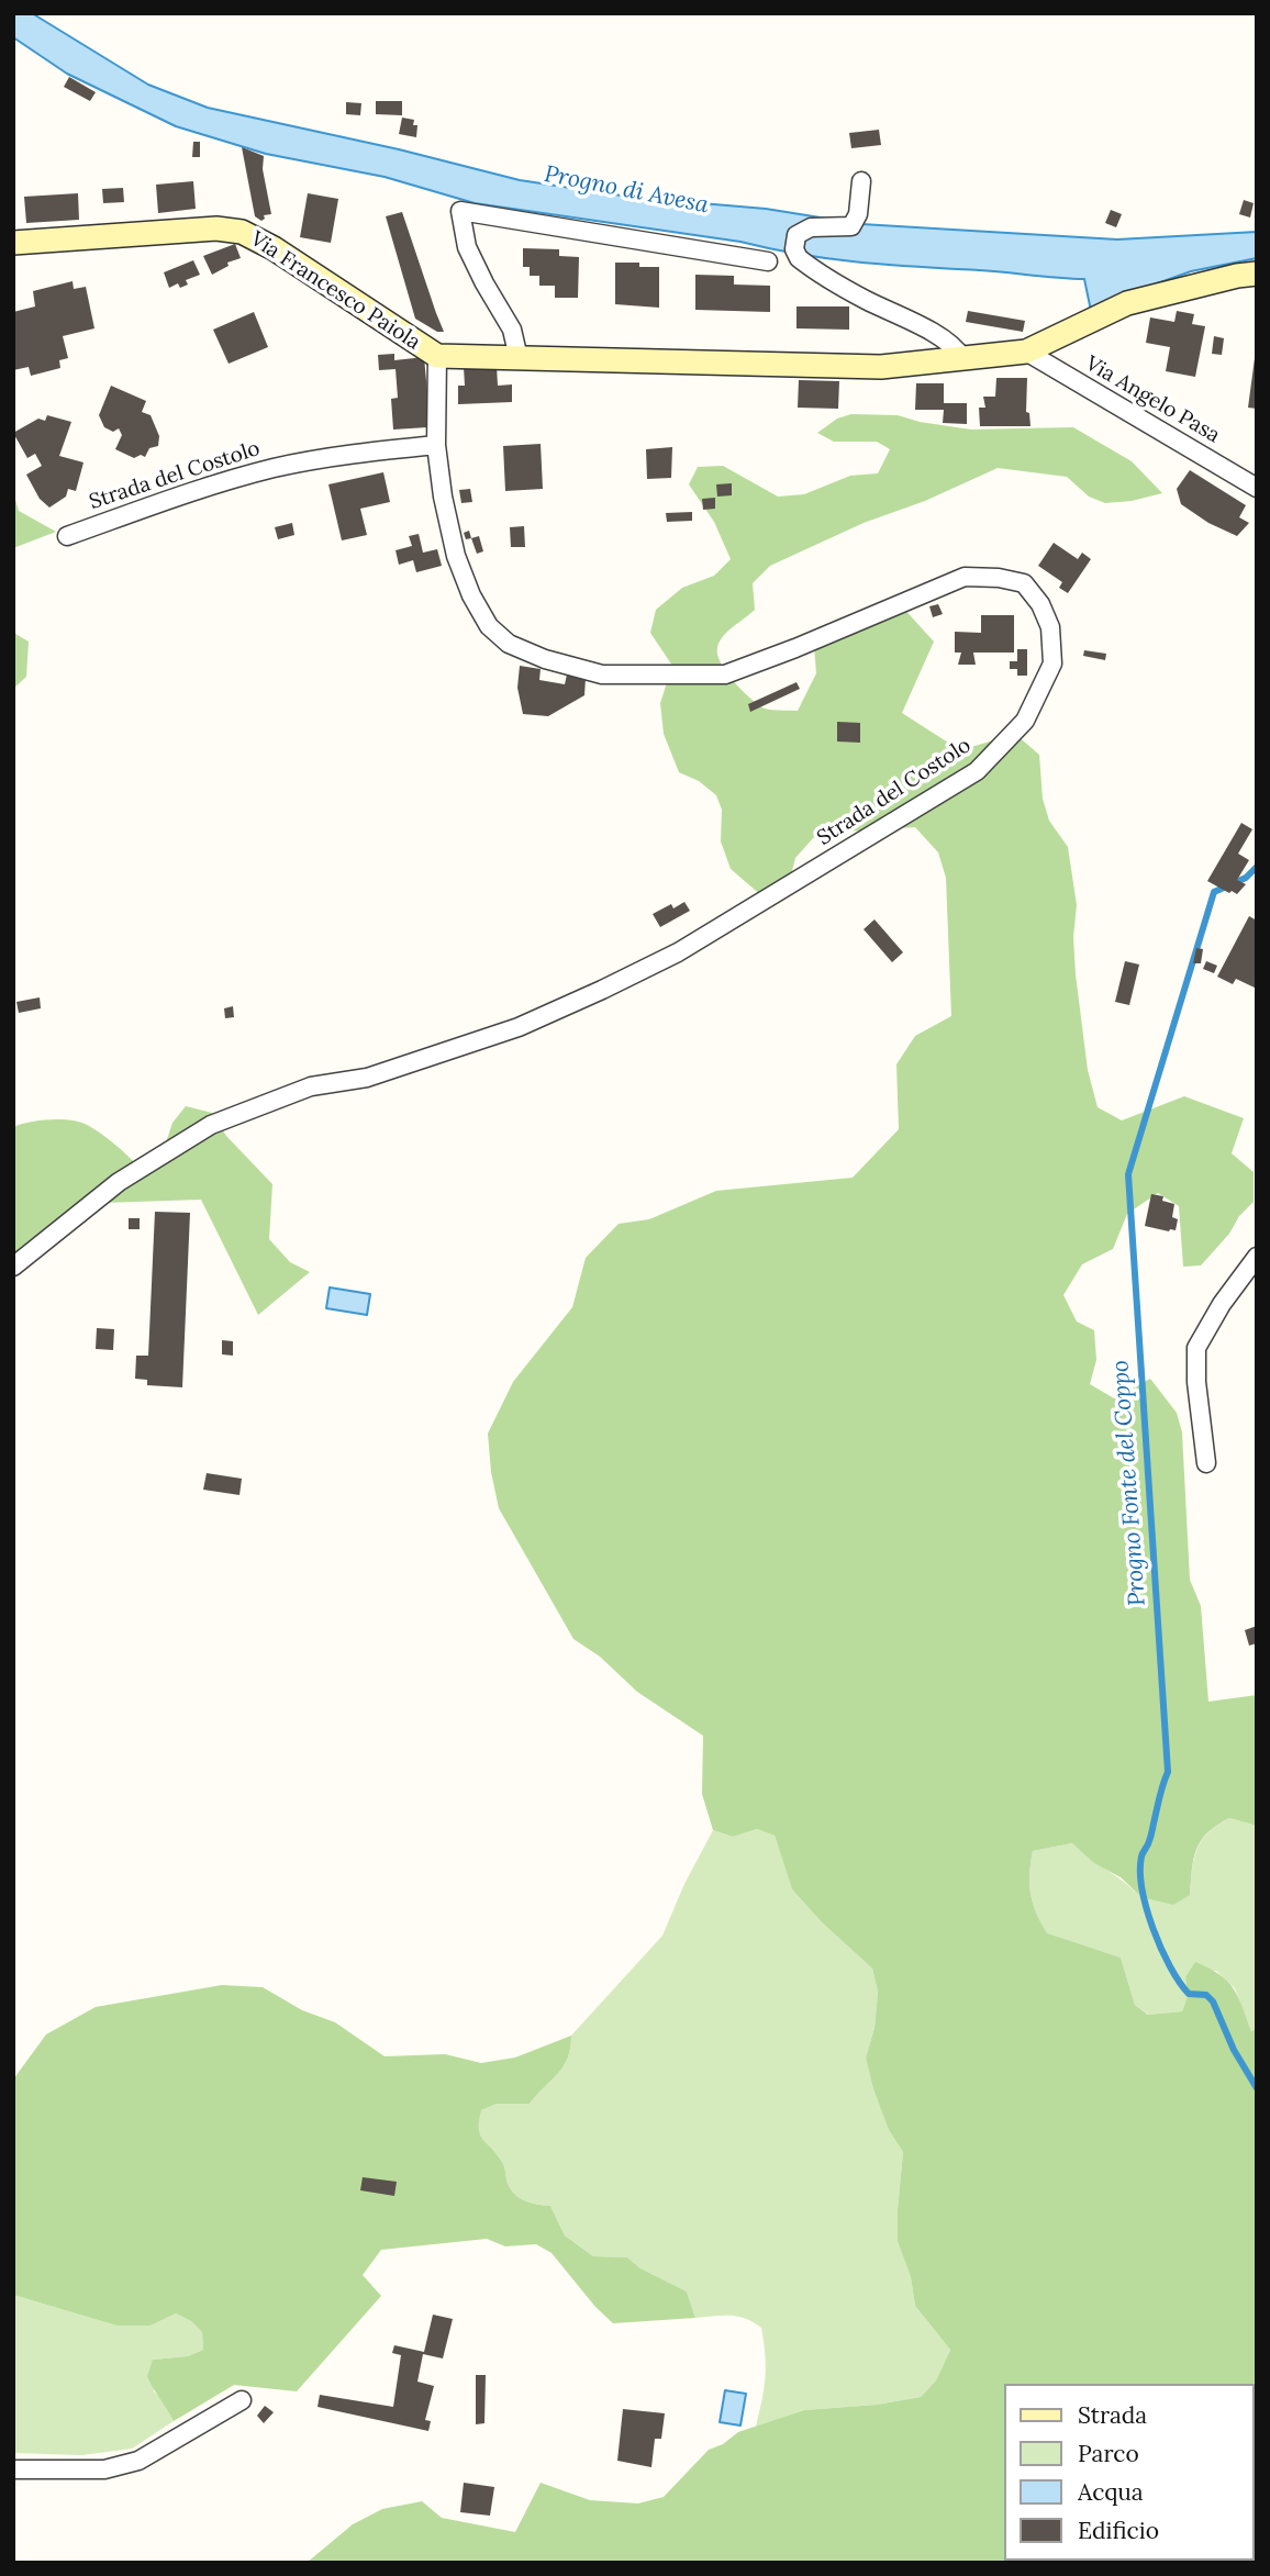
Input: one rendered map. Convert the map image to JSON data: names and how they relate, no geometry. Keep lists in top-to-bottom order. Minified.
{"streets":{"street":["Via Francesco Paiola","Via Angelo Pasa","Strada del Costolo"]},"crossings":[["Via Francesco Paiola","Via Angelo Pasa"],["Via Francesco Paiola","Strada del Costolo"]],"water":["Progno di Avesa","Progno Fonte del Coppo"],"legend":["Strada","Parco","Acqua","Edificio"]}
